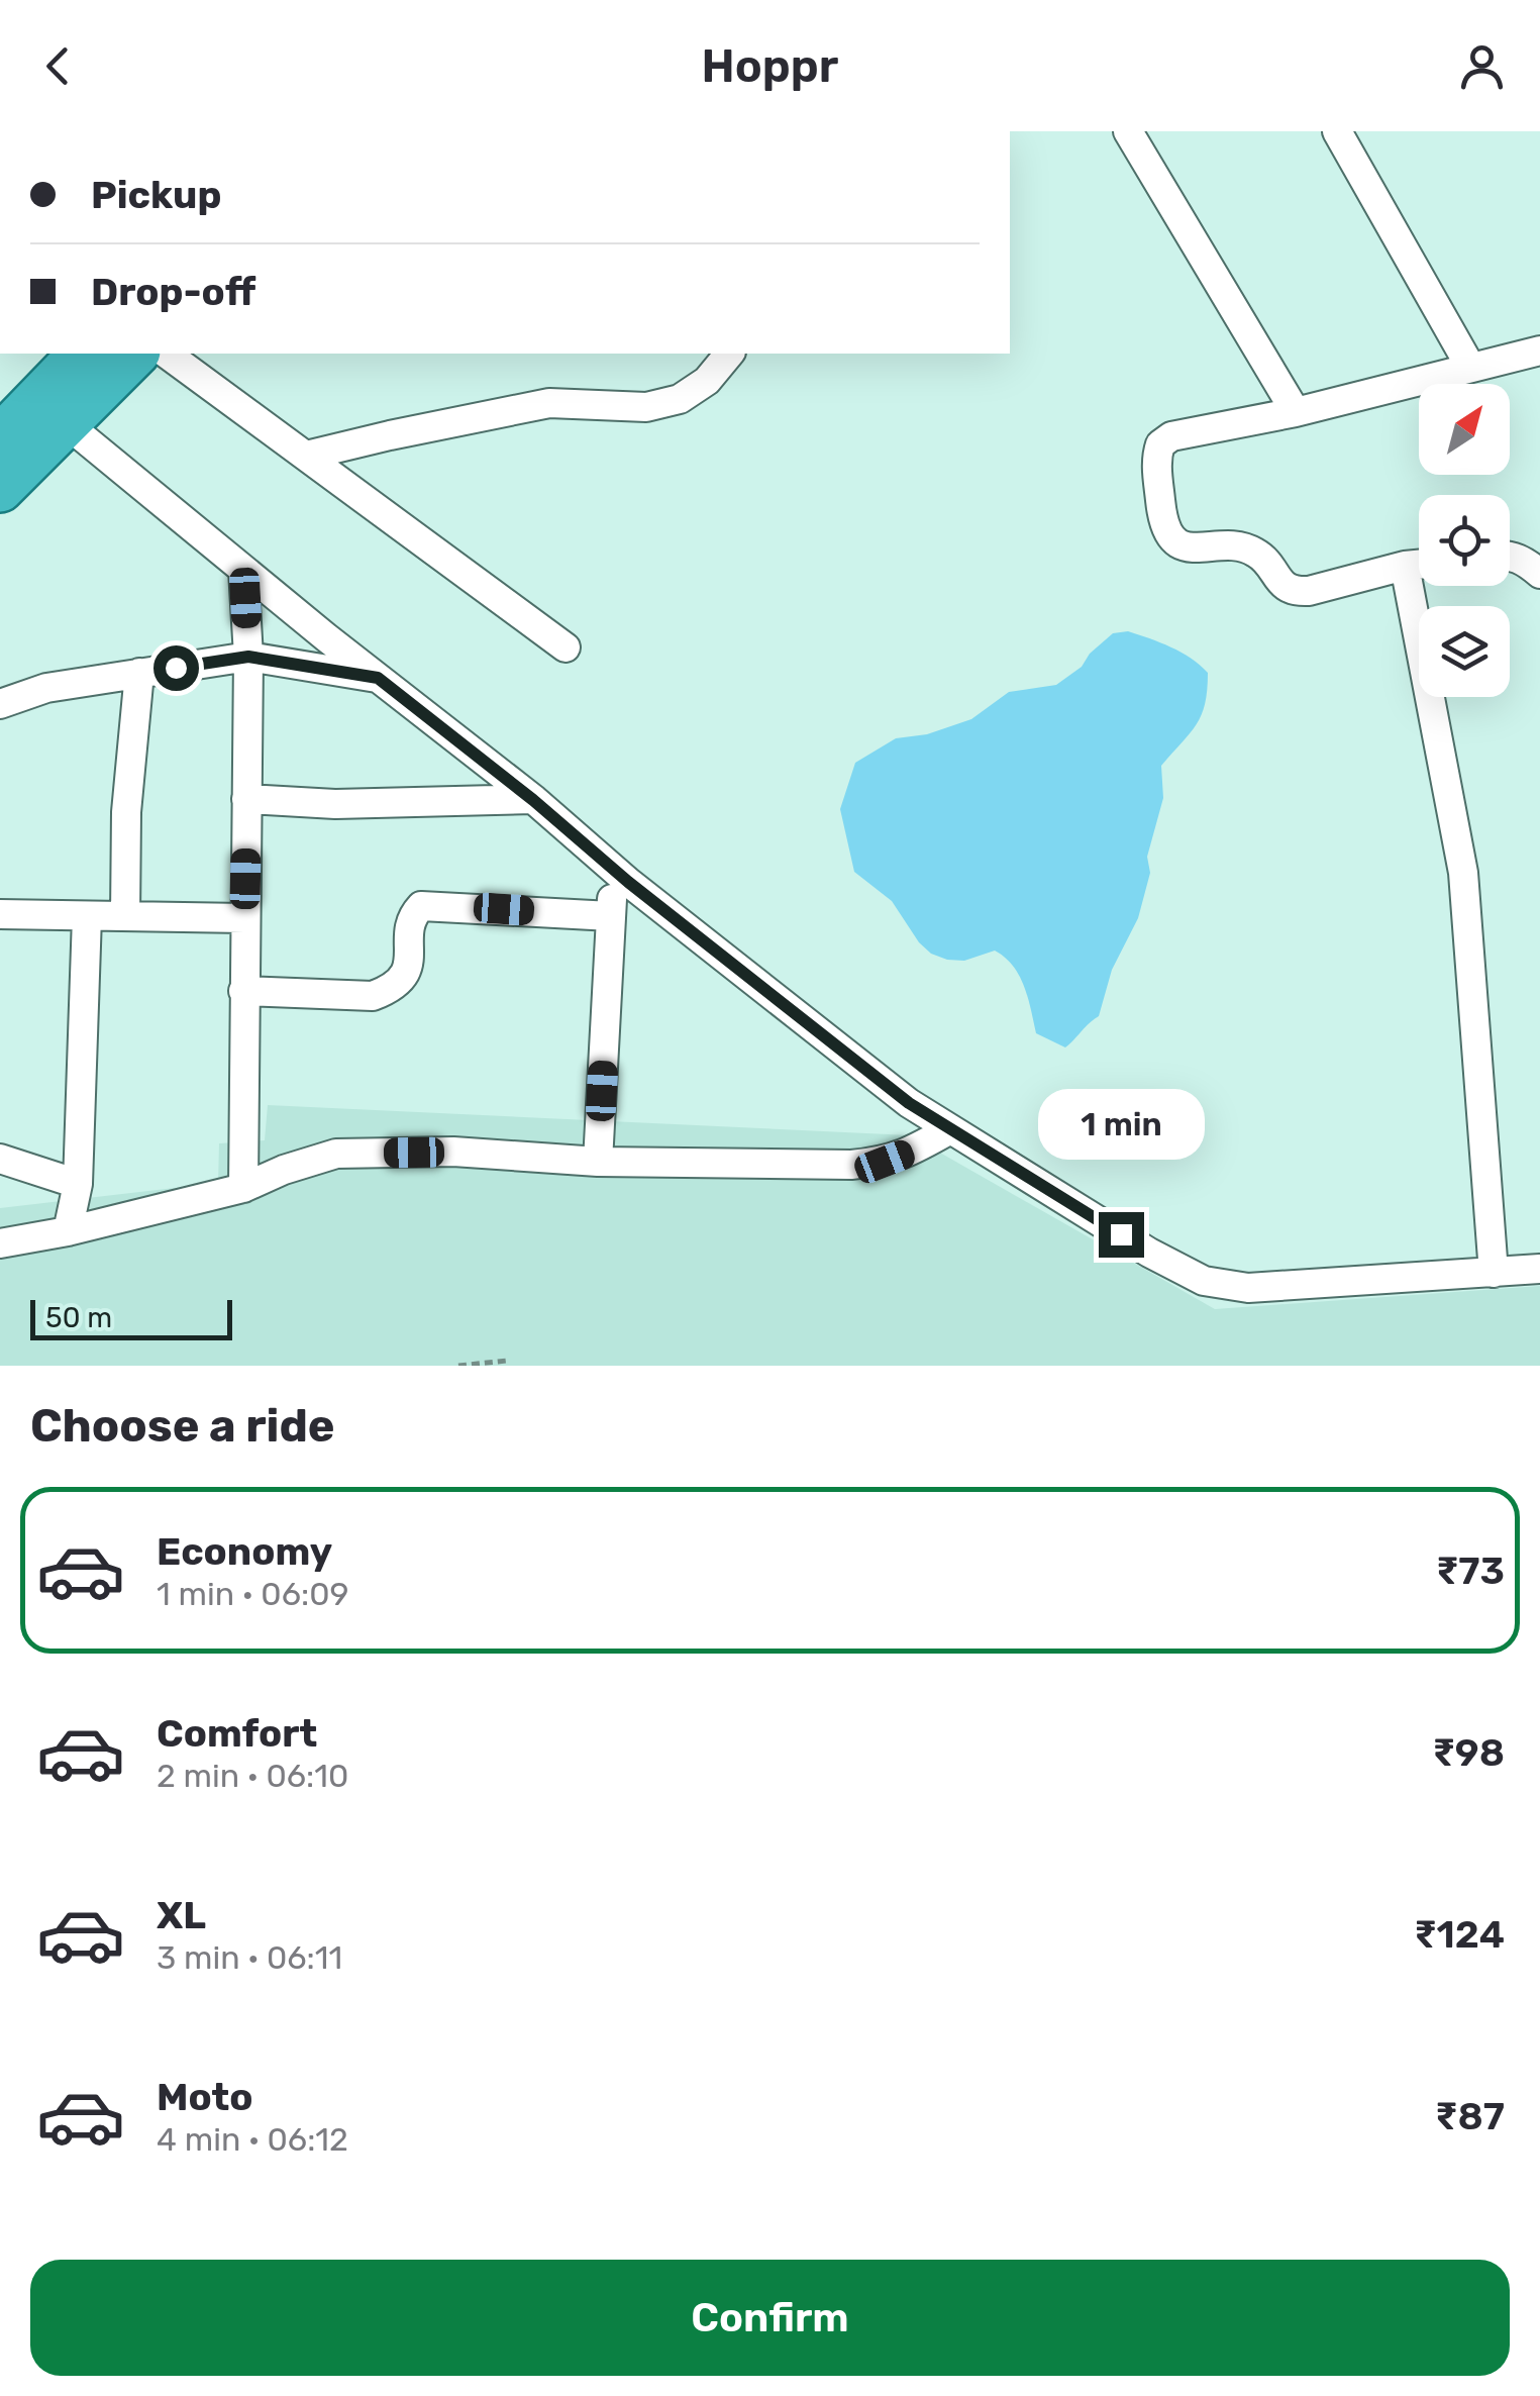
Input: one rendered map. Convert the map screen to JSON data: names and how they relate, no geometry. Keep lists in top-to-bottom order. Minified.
{"scale_bar":"50 m","north":"top right","page":{"header":"Hoppr","banner":["Pickup","Drop-off"],"bubble":"1 min","scale":"50 m","heading":"Choose a ride","list":[{"name":"Economy","note":"1 min · 06:09","value":"₹73"},{"name":"Comfort","note":"2 min · 06:10","value":"₹98"},{"name":"XL","note":"3 min · 06:11","value":"₹124"},{"name":"Moto","note":"4 min · 06:12","value":"₹87"}],"buttons":"Confirm"}}
